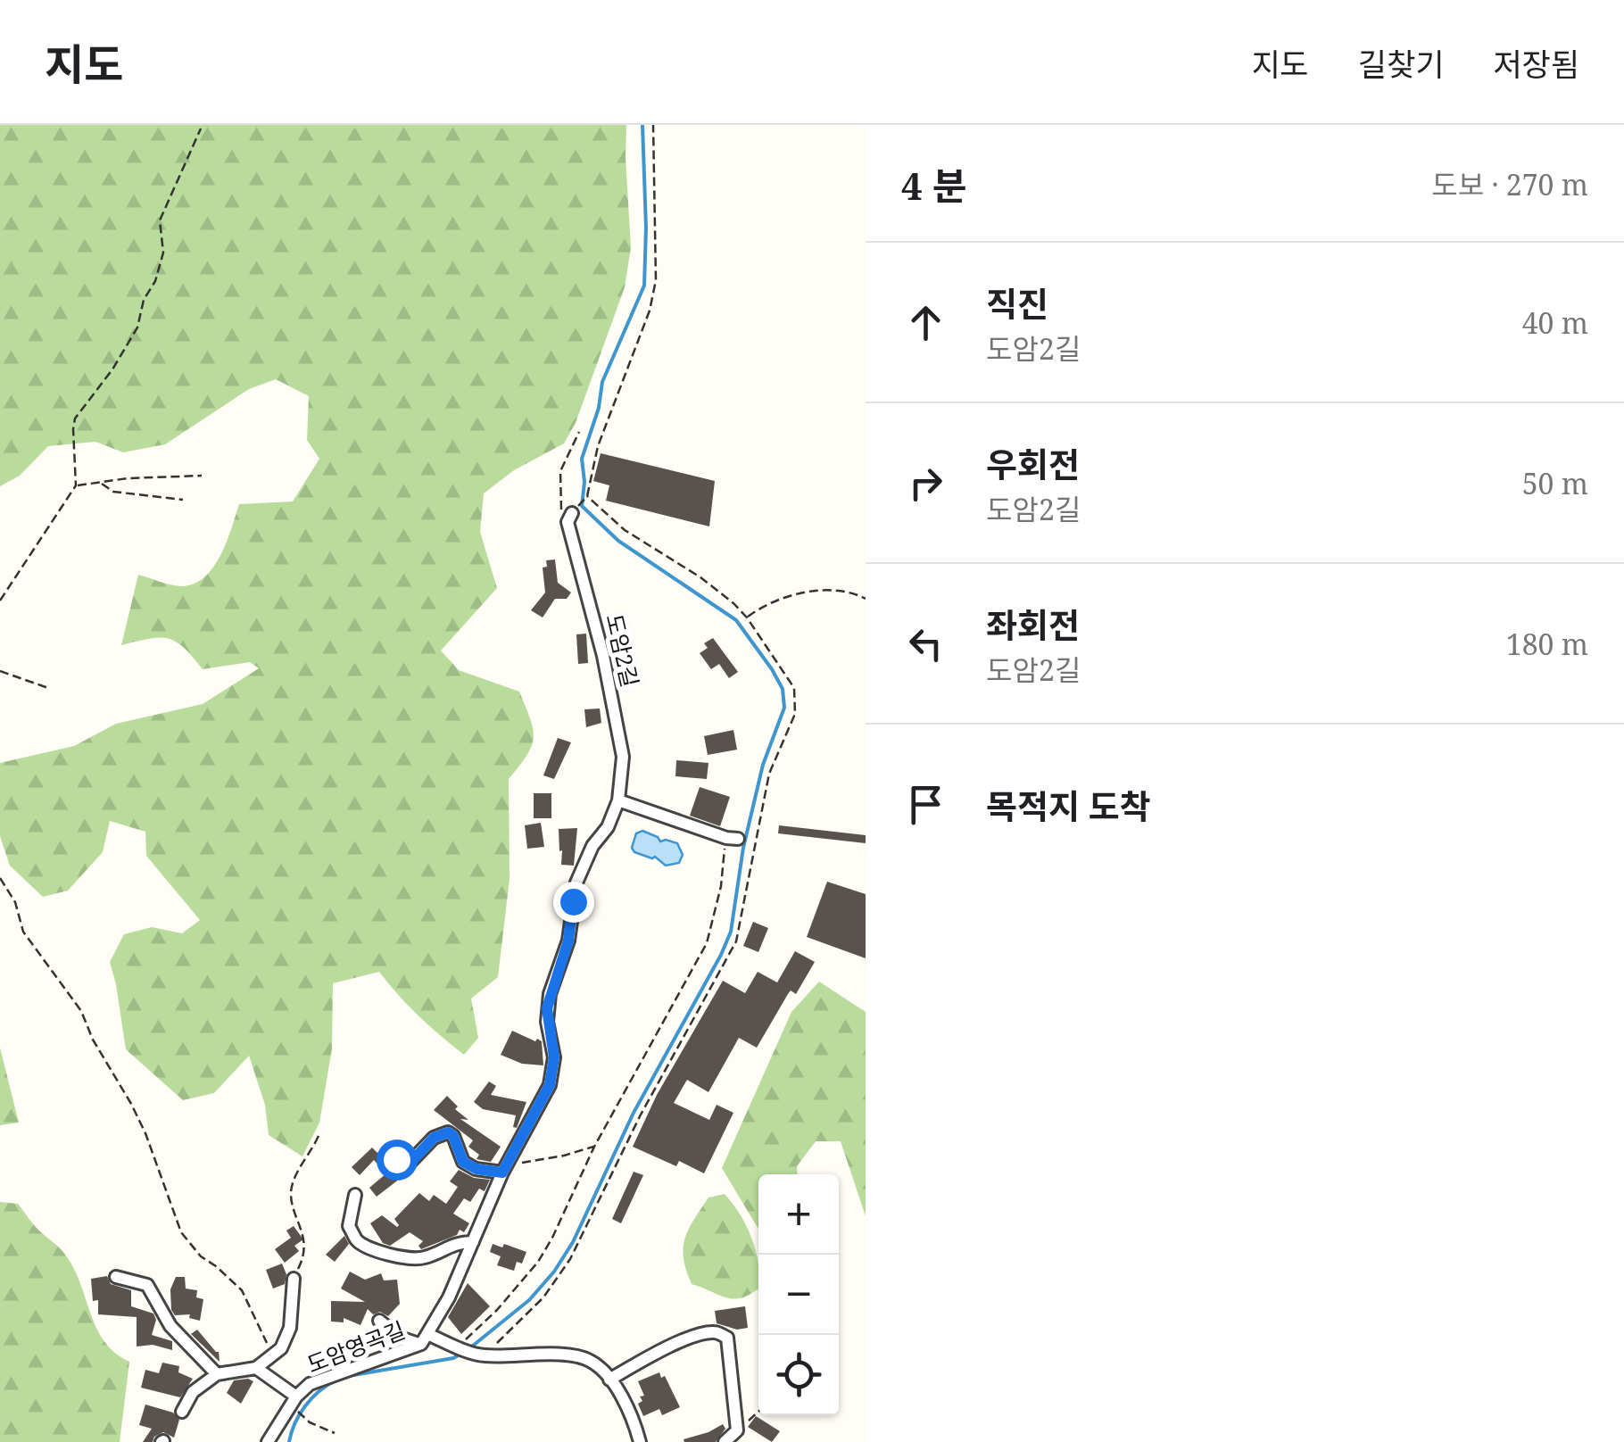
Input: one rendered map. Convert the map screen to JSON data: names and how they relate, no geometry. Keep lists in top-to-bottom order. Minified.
{"streets":{"street":["도암2길","도암영곡길"]},"crossings":[["도암2길","도암영곡길"]],"page":{"header":"지도","nav":["지도","길찾기","저장됨"],"heading":["4 분","도보 · 270 m"],"list":[["직진","도암2길","40 m"],["우회전","도암2길","50 m"],["좌회전","도암2길","180 m"],"목적지 도착"],"map_buttons":["+","−"]}}
